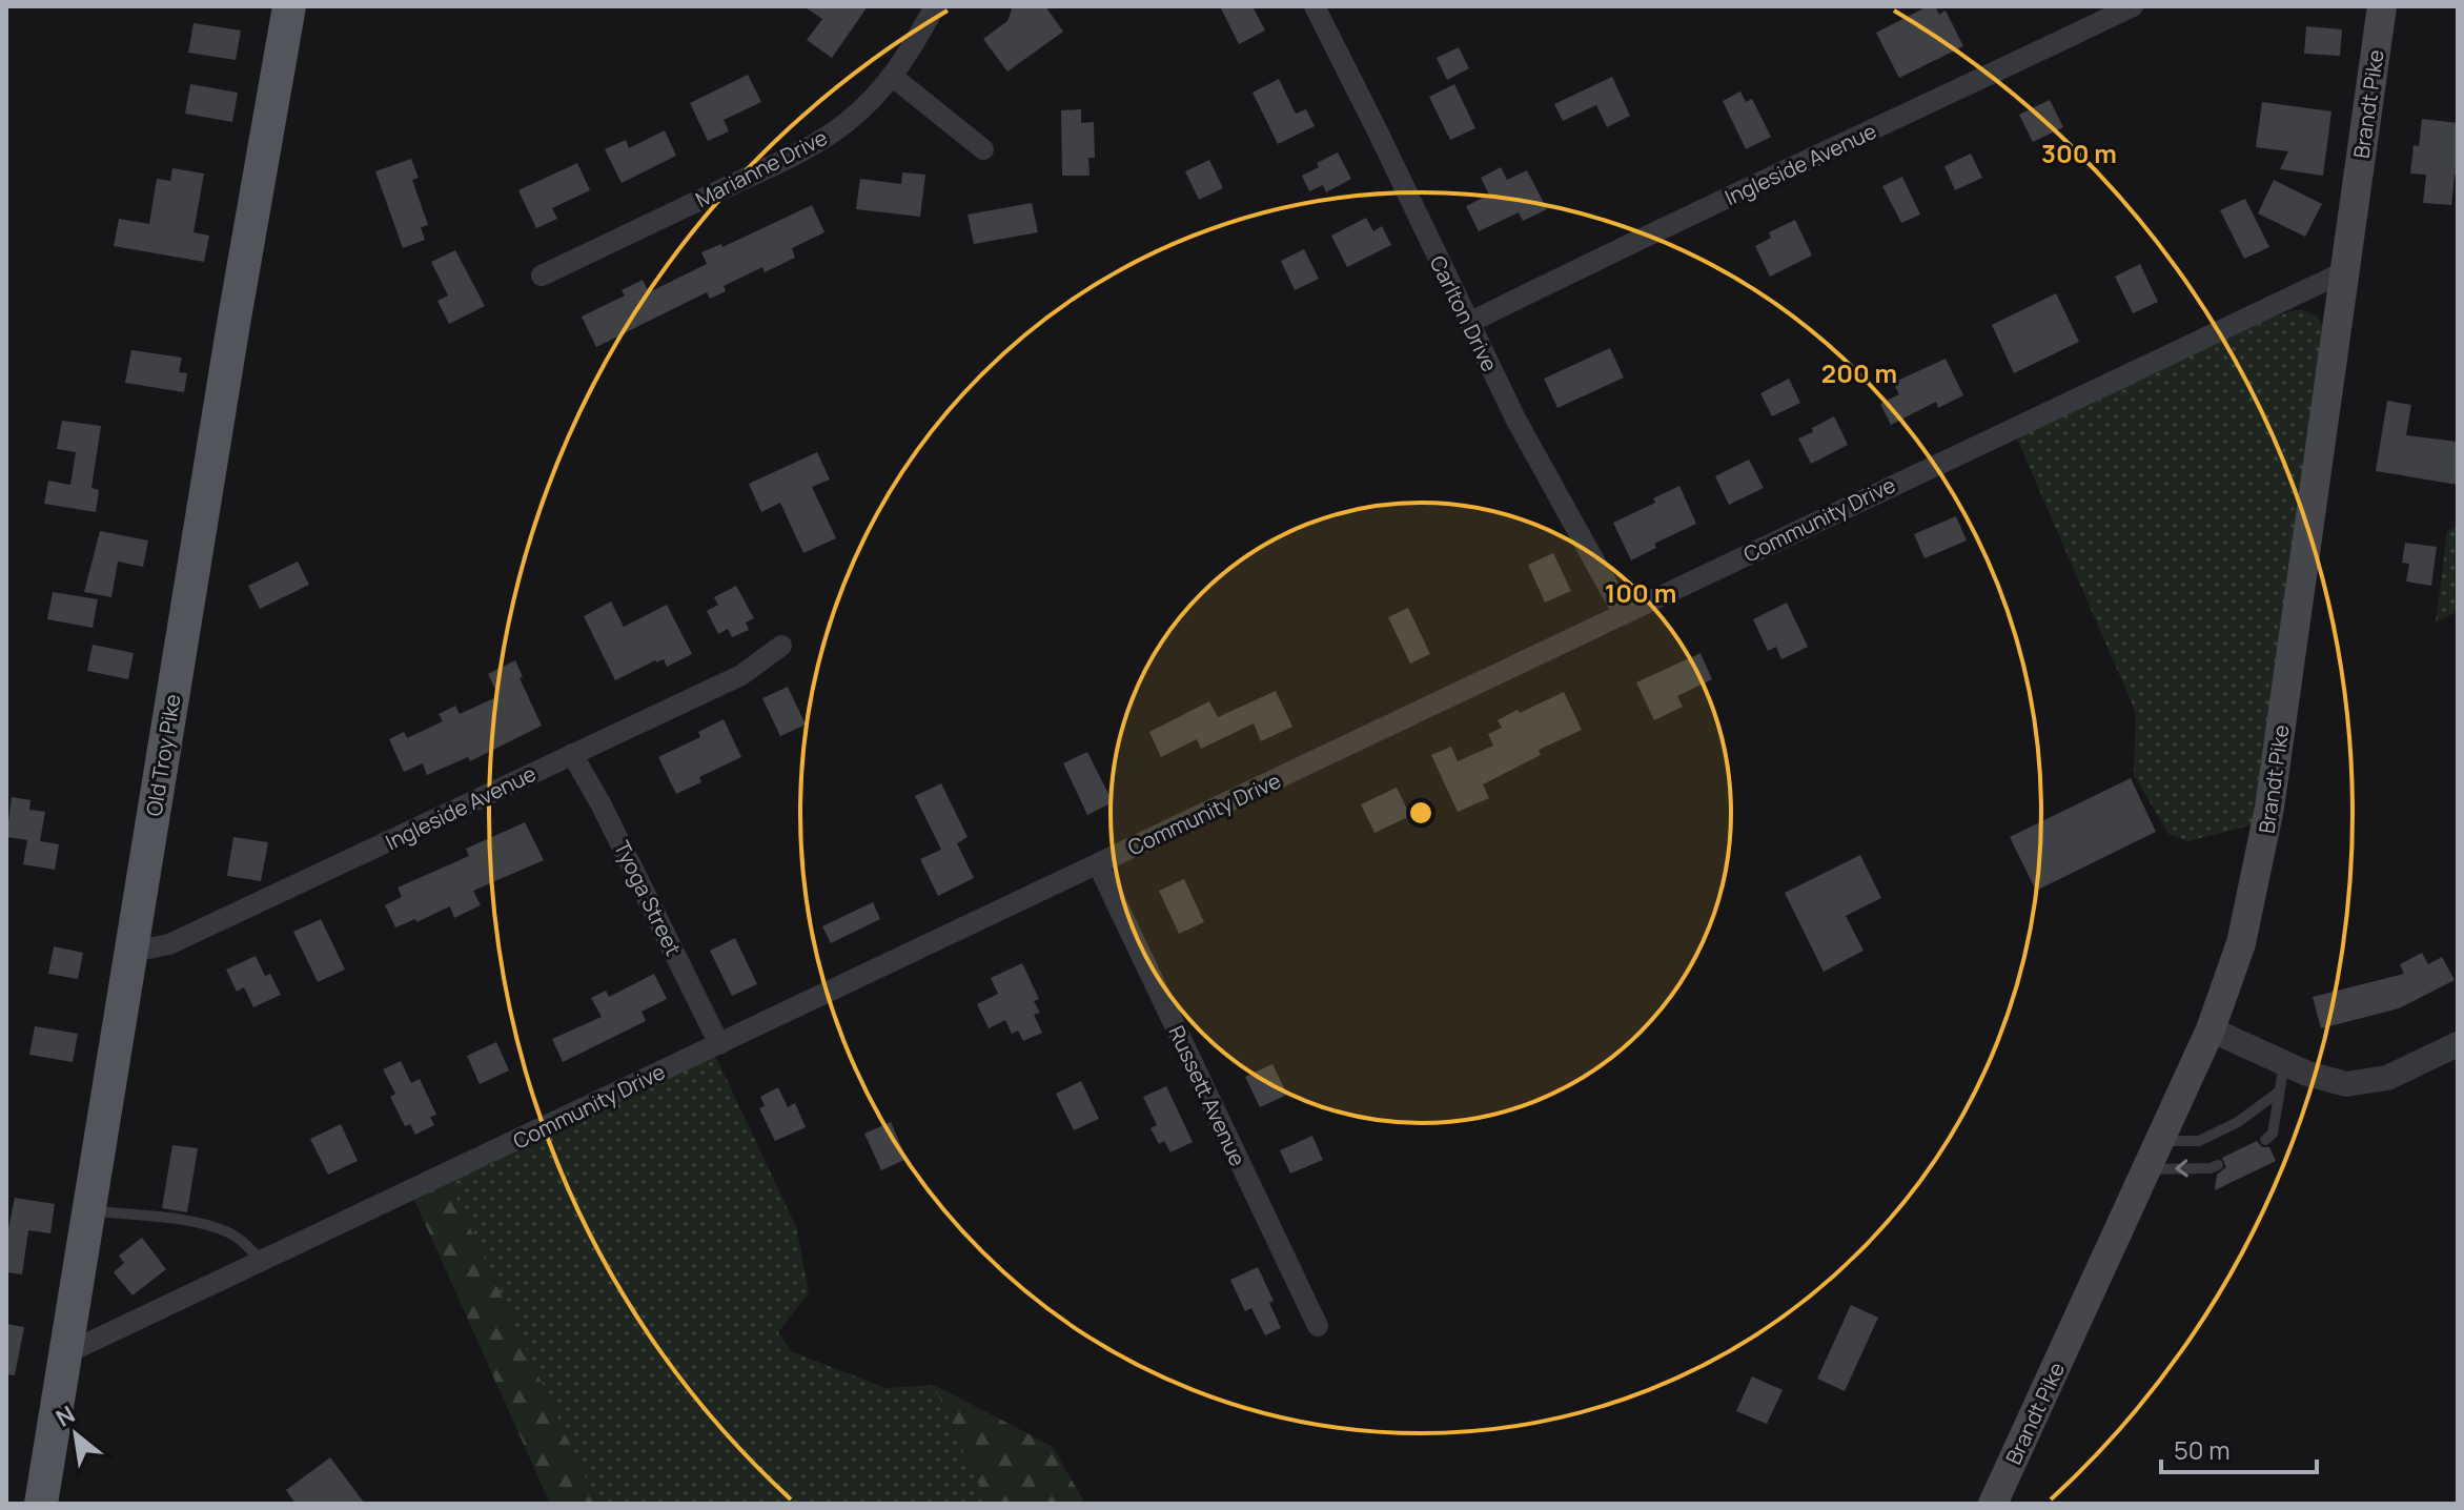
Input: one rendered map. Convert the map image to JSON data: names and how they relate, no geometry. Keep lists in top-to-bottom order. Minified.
{"streets":{"main road":["Brandt Pike","Old Troy Pike"],"street":["Ingleside Avenue","Marianne Drive","Carlton Drive","Community Drive","Tyoga Street","Russett Avenue"]},"crossings":[["Brandt Pike","Community Drive"],["Ingleside Avenue","Carlton Drive"],["Ingleside Avenue","Old Troy Pike"],["Ingleside Avenue","Tyoga Street"],["Carlton Drive","Community Drive"],["Community Drive","Old Troy Pike"],["Community Drive","Tyoga Street"],["Community Drive","Russett Avenue"]],"scale_bar":"50 m","north":"top left","rings":["300 m","200 m","100 m"]}
